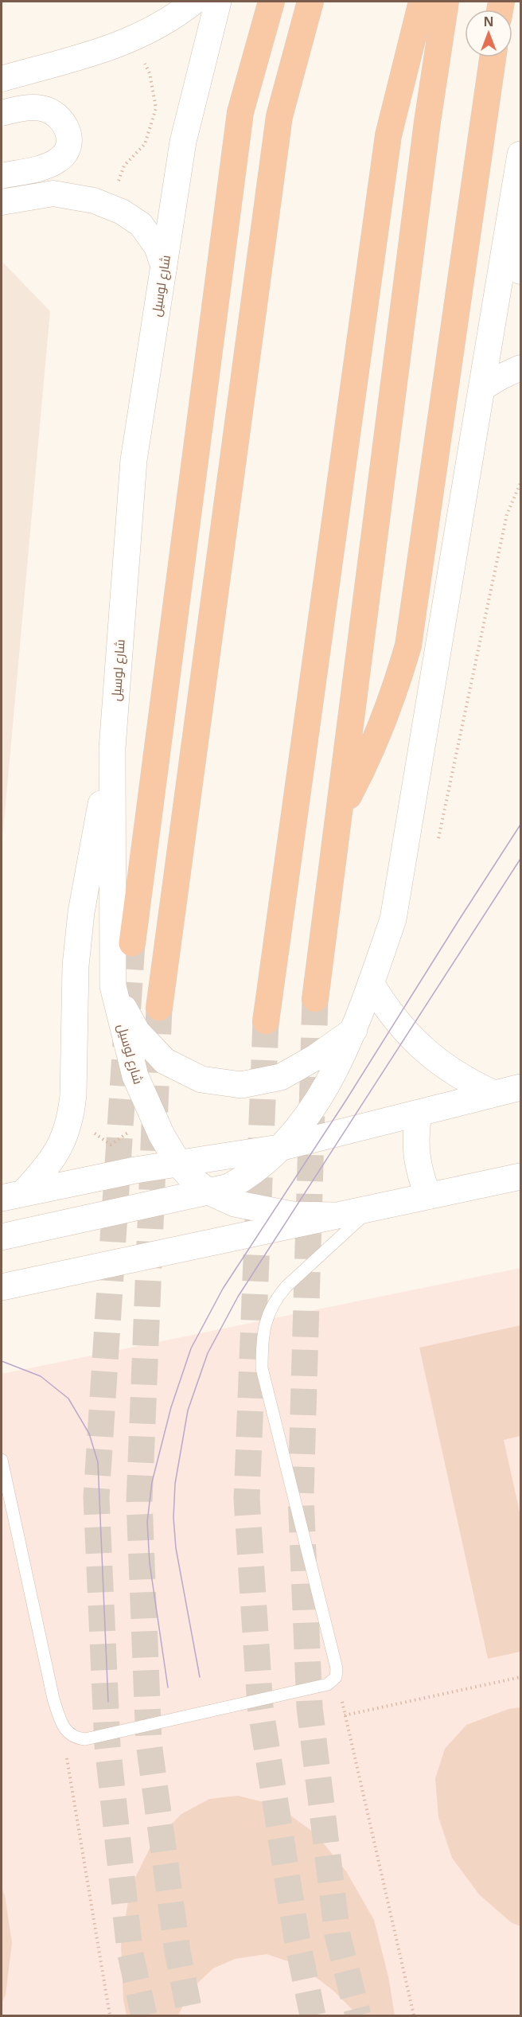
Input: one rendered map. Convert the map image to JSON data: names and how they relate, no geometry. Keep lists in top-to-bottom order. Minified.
{"streets":{"street":["شارع لوسيل"]},"north":"top"}
